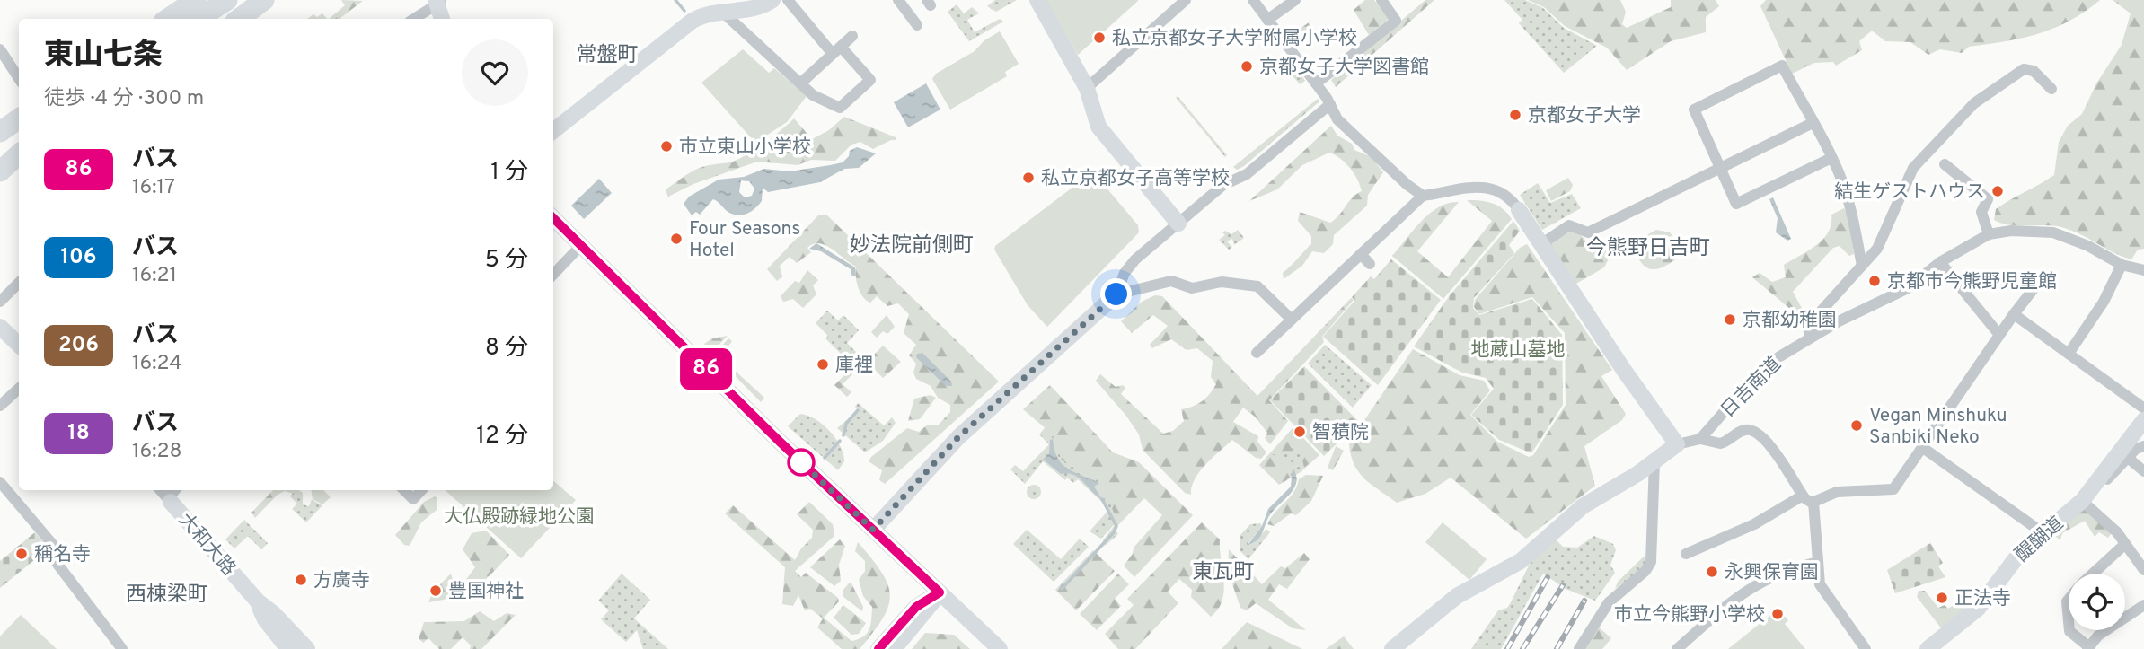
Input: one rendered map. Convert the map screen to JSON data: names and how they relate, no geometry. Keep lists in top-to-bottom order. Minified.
{"streets":{"street":["日吉南道","醍醐道","大和大路"]},"districts":["常盤町","妙法院前側町","今熊野日吉町","東瓦町","西棟梁町"],"parks":["地蔵山墓地","大仏殿跡緑地公園"],"places":["私立京都女子大学附属小学校","京都女子大学図書館","京都女子大学","市立東山小学校","私立京都女子高等学校","結生ゲストハウス","Four Seasons Hotel","京都市今熊野児童館","京都幼稚園","庫裡","Vegan Minshuku Sanbiki Neko","智積院","稱名寺","永興保育園","方廣寺","豊国神社","正法寺","市立今熊野小学校"],"lines":["bus line 86"],"page":{"on_map":"86","heading":["東山七条","徒歩 · 4 分 · 300 m"],"list":[{"mark":"86","name":"バス","note":"16:17","value":"1 分"},{"mark":"106","name":"バス","note":"16:21","value":"5 分"},{"mark":"206","name":"バス","note":"16:24","value":"8 分"},{"mark":"18","name":"バス","note":"16:28","value":"12 分"}]}}
